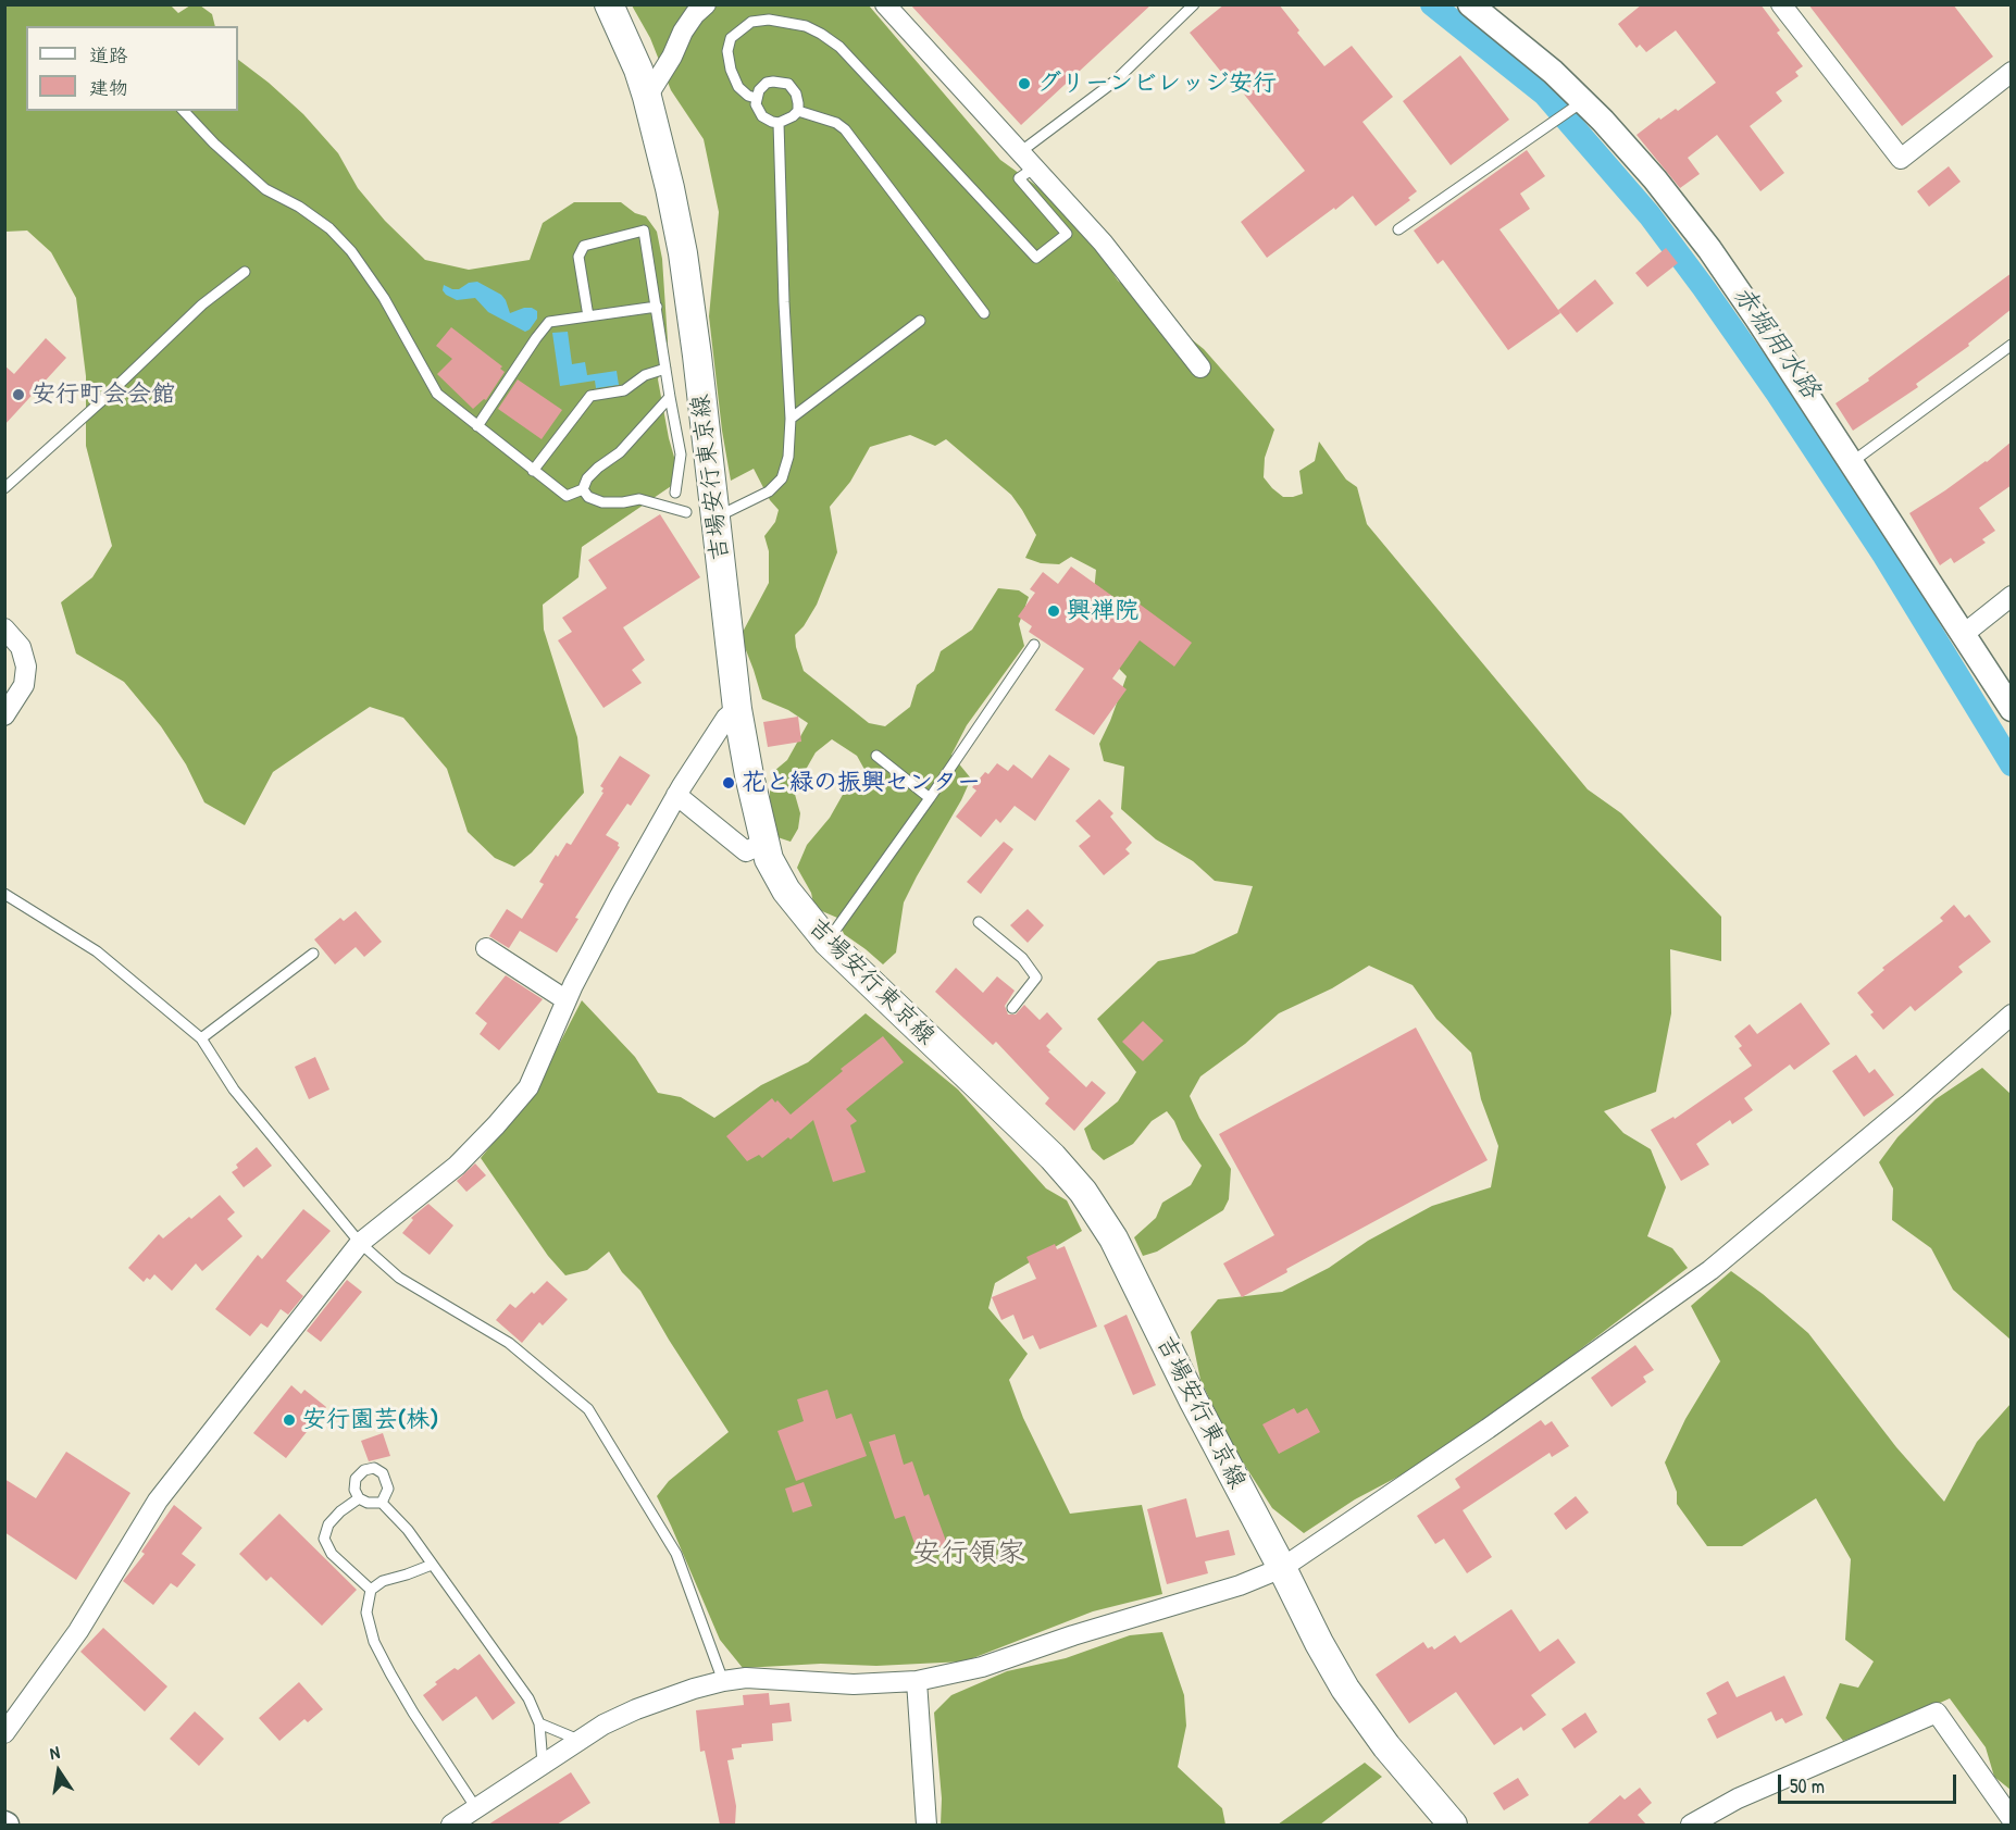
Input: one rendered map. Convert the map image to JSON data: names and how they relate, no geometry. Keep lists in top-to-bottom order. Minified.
{"streets":{"main road":["吉場安行東京線"]},"districts":["安行領家"],"water":["赤堀用水路"],"places":["グリーンビレッジ安行","安行町会会館","興禅院","花と緑の振興センター","安行園芸(株)"],"legend":["道路","建物"],"scale_bar":"50 m","north":"top"}
